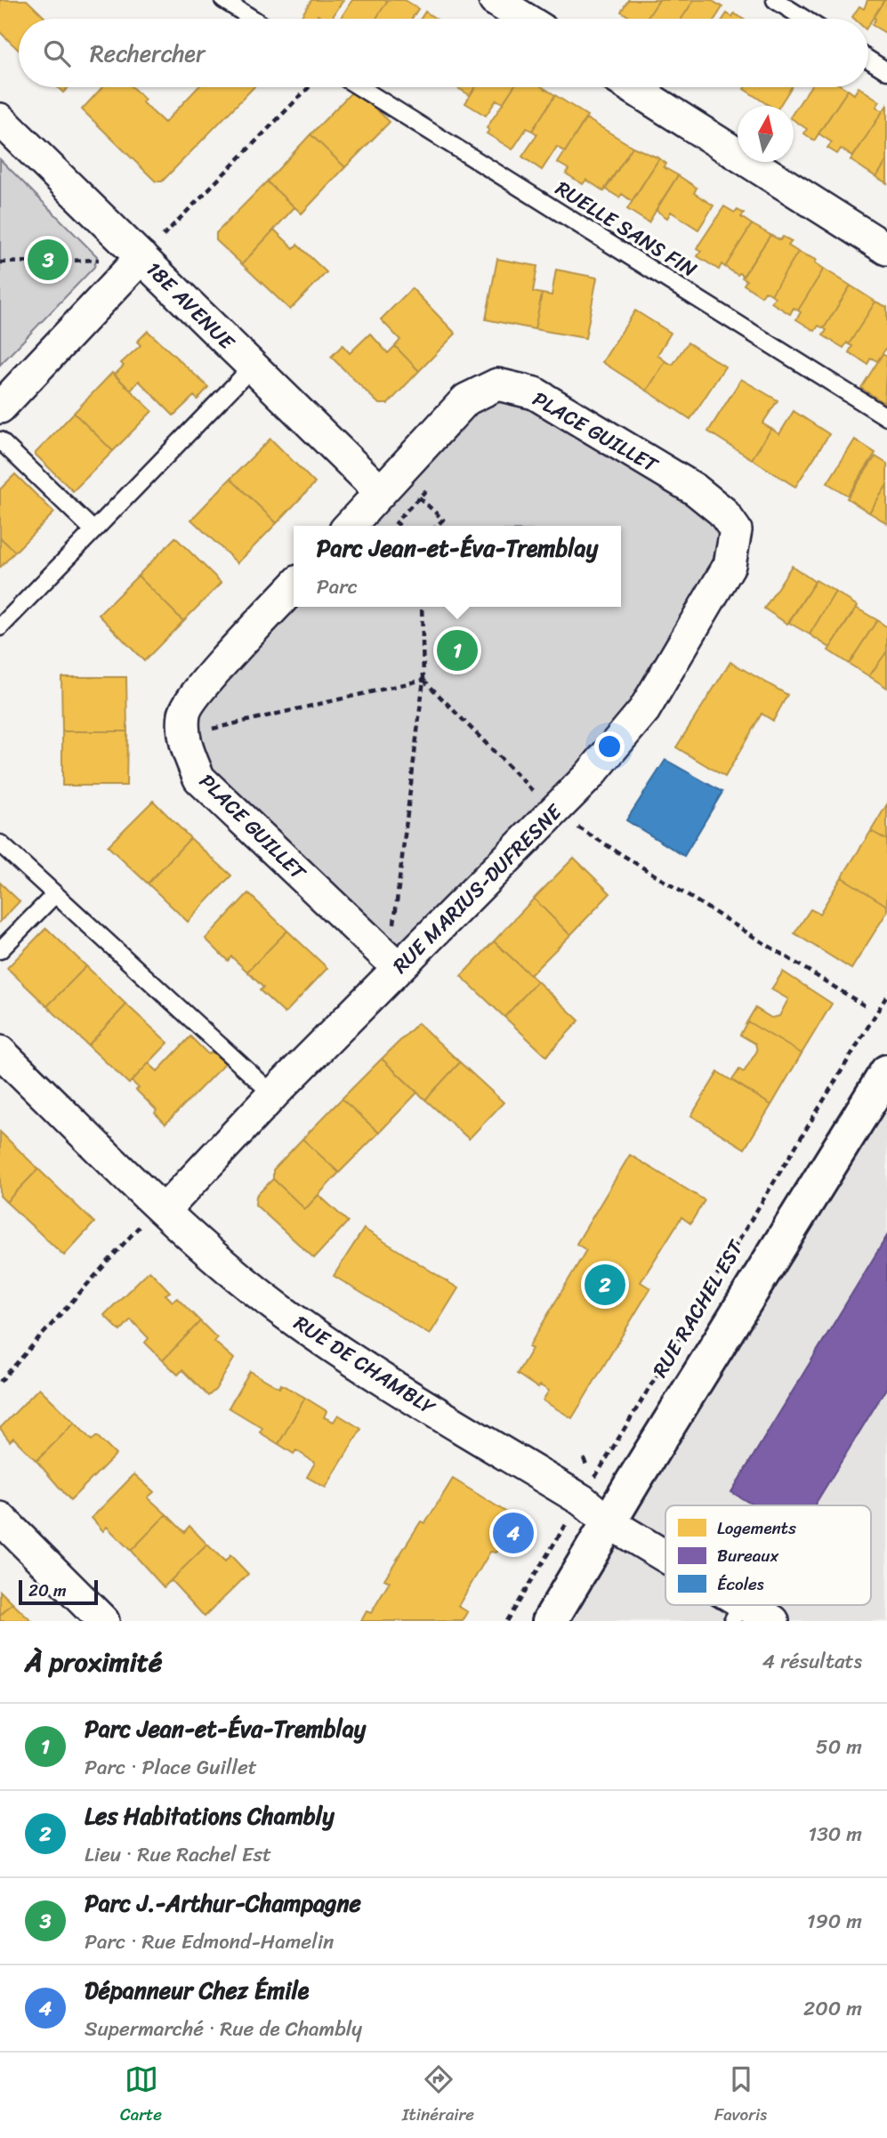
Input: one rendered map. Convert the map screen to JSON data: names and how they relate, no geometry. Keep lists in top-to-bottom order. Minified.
{"streets":{"main road":["RUE RACHEL EST"],"street":["18E AVENUE","PLACE GUILLET","RUE MARIUS-DUFRESNE","RUE DE CHAMBLY"],"lane":["RUELLE SANS FIN"]},"crossings":[["18E AVENUE","PLACE GUILLET"],["PLACE GUILLET","RUE MARIUS-DUFRESNE"],["RUE MARIUS-DUFRESNE","RUE DE CHAMBLY"],["RUE RACHEL EST","RUE DE CHAMBLY"]],"legend":["Logements","Bureaux","Écoles"],"scale_bar":"20 m","north":"top","page":{"search":"Rechercher","pins":["3","1","2","4"],"popup":["Parc Jean-et-Éva-Tremblay","Parc"],"scale":"20 m","heading":["À proximité","4 résultats"],"list":[{"mark":"1","name":"Parc Jean-et-Éva-Tremblay","note":"Parc · Place Guillet","value":"50 m"},{"mark":"2","name":"Les Habitations Chambly","note":"Lieu · Rue Rachel Est","value":"130 m"},{"mark":"3","name":"Parc J.-Arthur-Champagne","note":"Parc · Rue Edmond-Hamelin","value":"190 m"},{"mark":"4","name":"Dépanneur Chez Émile","note":"Supermarché · Rue de Chambly","value":"200 m"}],"nav":["Carte","Itinéraire","Favoris"]}}
